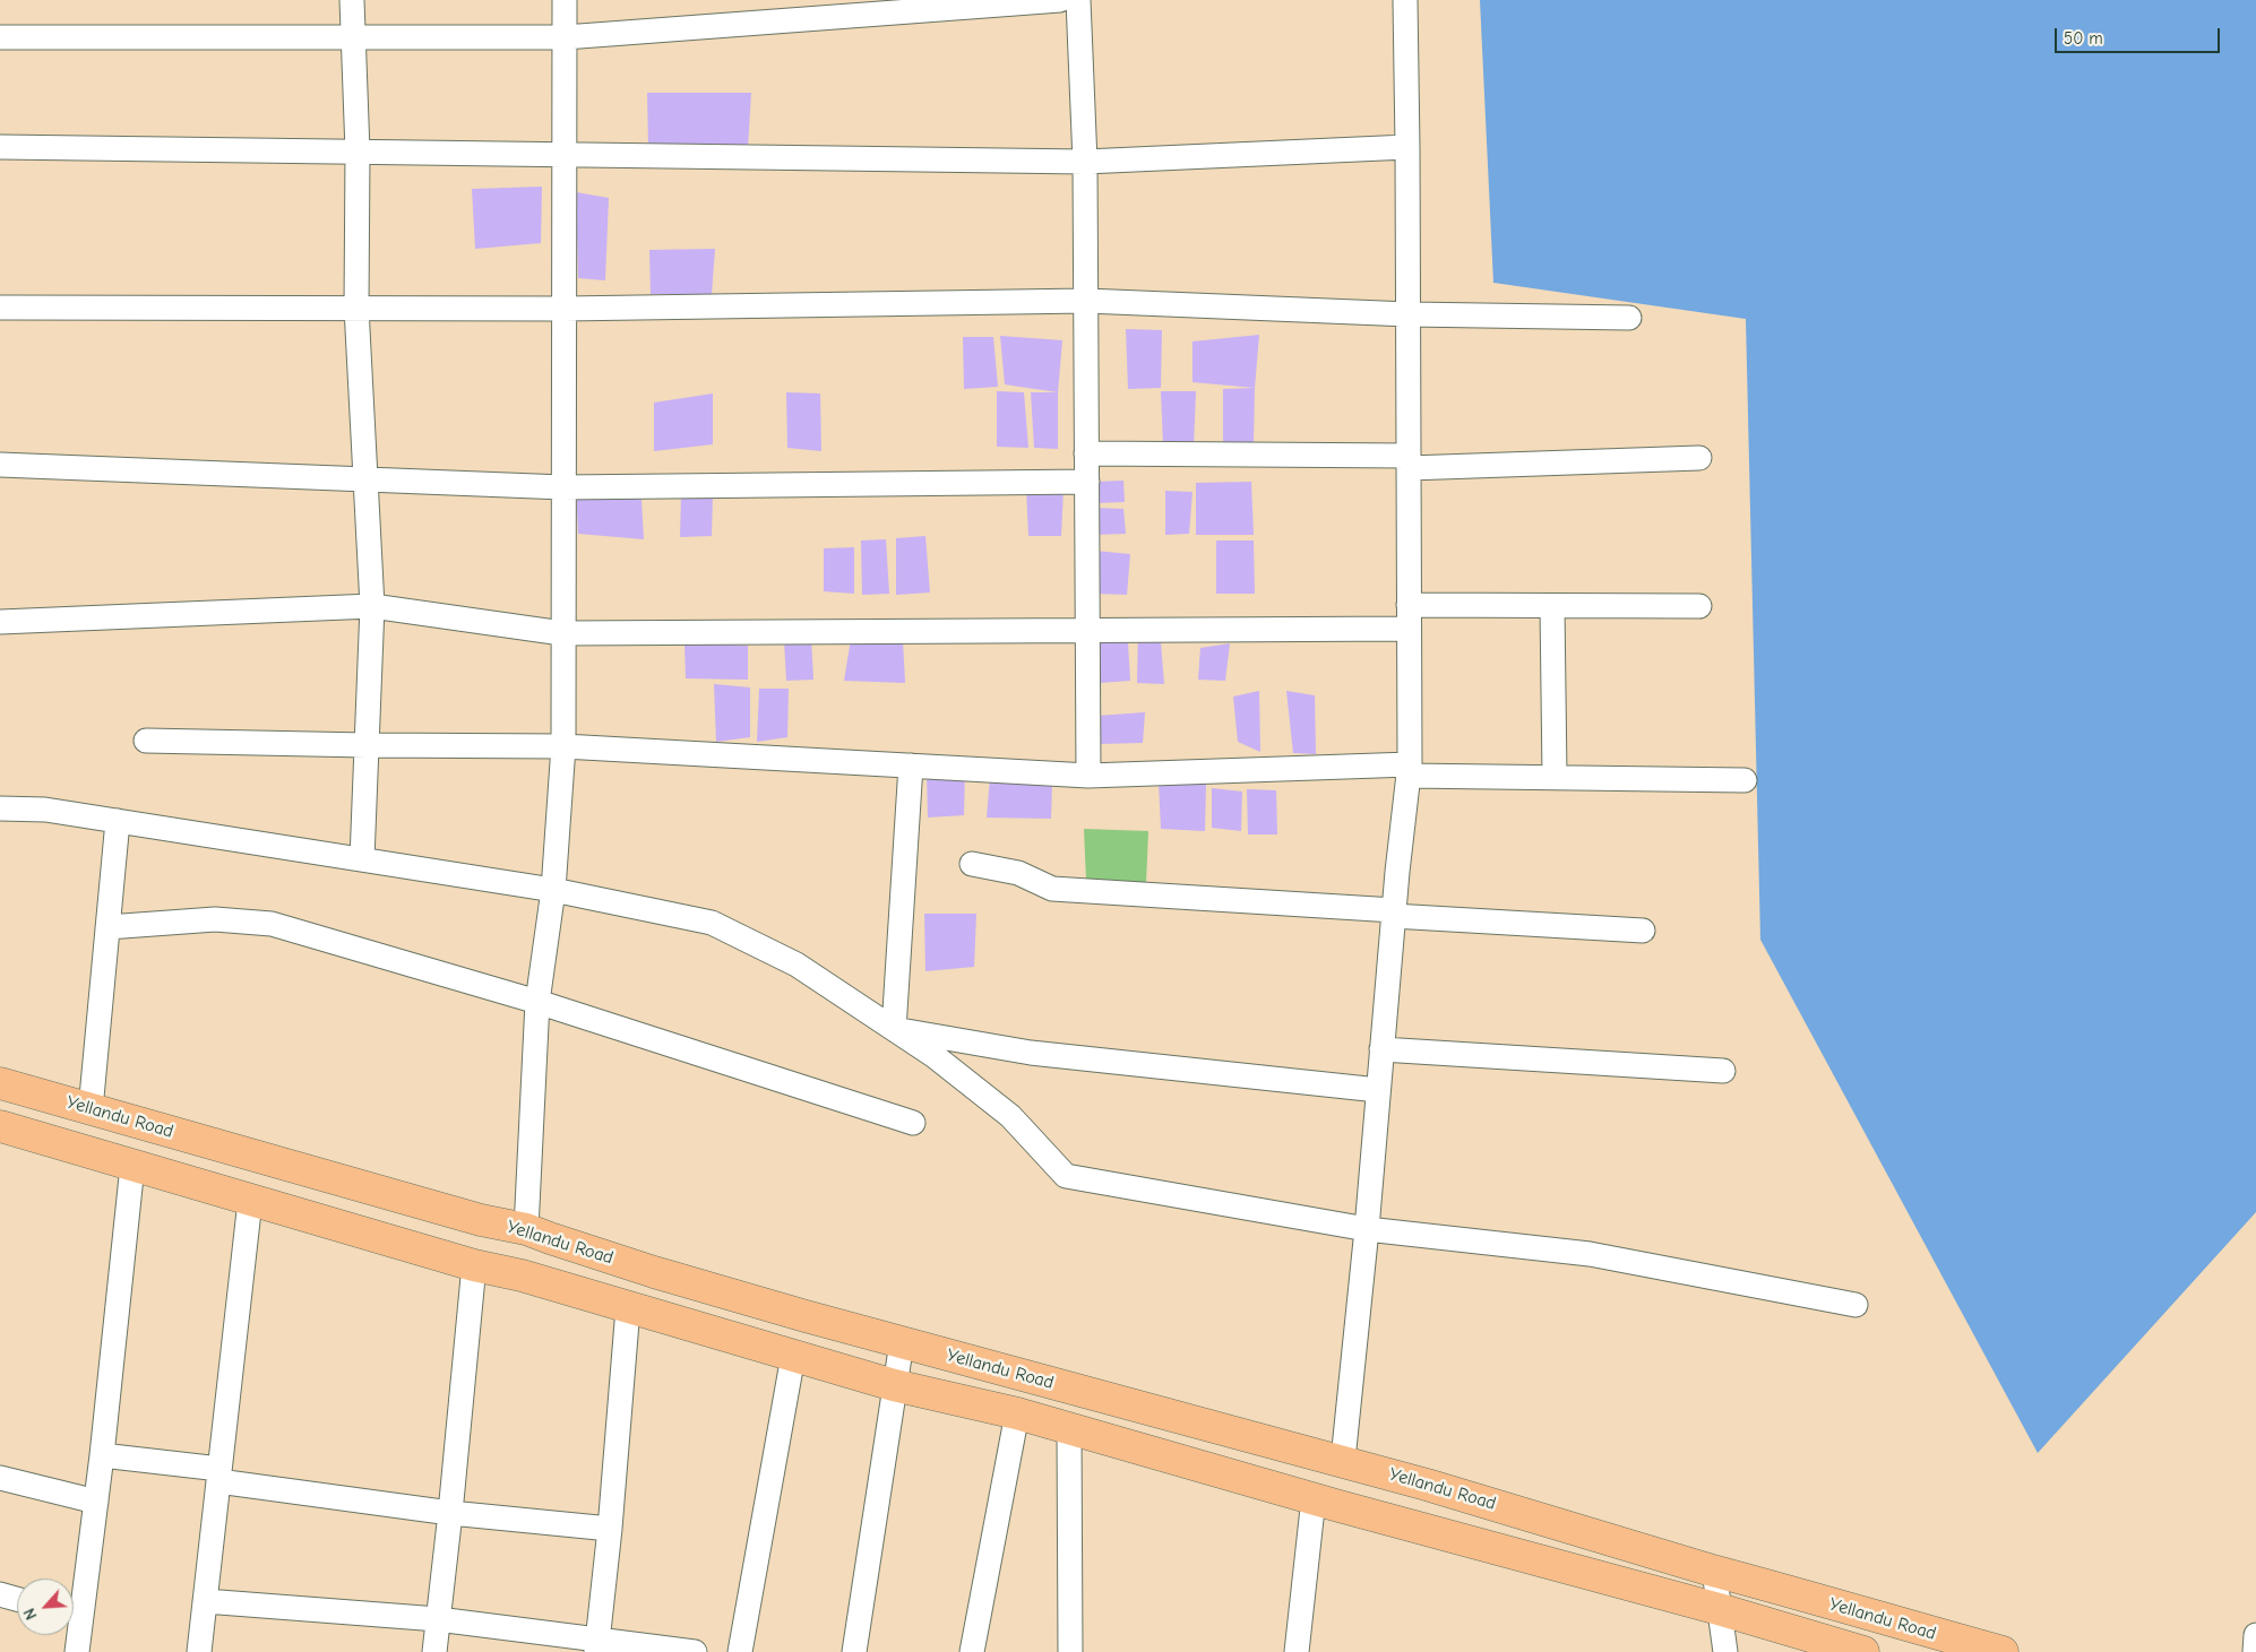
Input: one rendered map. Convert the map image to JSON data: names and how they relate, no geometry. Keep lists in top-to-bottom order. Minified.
{"streets":{"main road":["Yellandu Road"]},"scale_bar":"50 m","north":"bottom left"}
